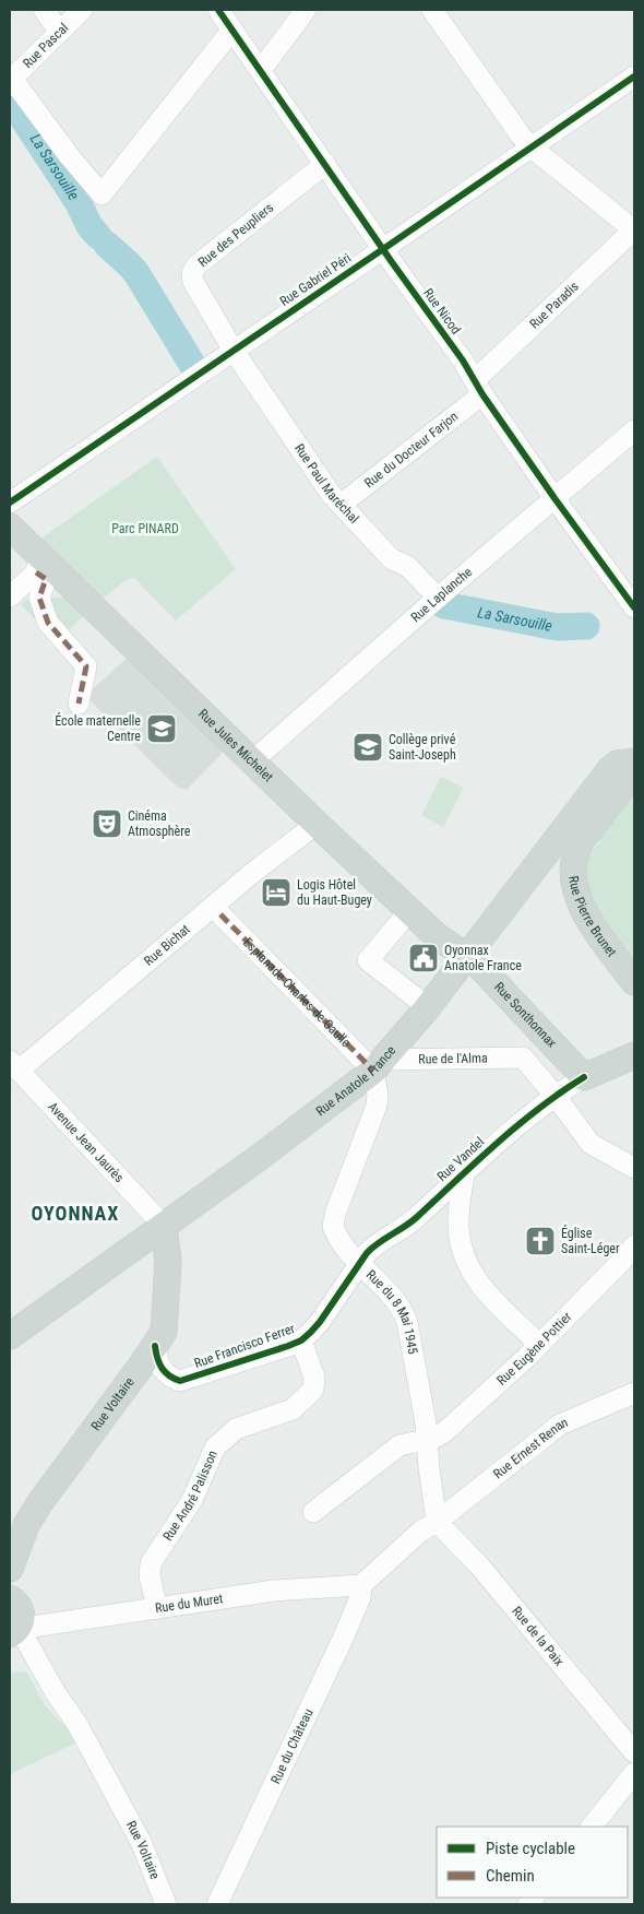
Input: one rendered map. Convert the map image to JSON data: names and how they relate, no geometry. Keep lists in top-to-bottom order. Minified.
{"streets":{"main road":["Rue Jules Michelet","Rue Pierre Brunet","Rue Sonthonnax","Rue Anatole France","Rue Vandel","Rue Voltaire"],"street":["Rue Pascal","Rue des Peupliers","Rue Gabriel Péri","Rue Paradis","Rue Nicod","Rue du Docteur Farjon","Rue Paul Maréchal","Rue Laplanche","Rue Bichat","Esplanade Charles de Gaulle","Rue de l'Alma","Avenue Jean Jaurès","Rue du 8 Mai 1945","Rue Francisco Ferrer","Rue Eugène Pottier","Rue Ernest Renan","Rue André Palisson","Rue du Muret","Rue de la Paix","Rue du Château"]},"crossings":[["Rue des Peupliers","Rue Gabriel Péri"],["Rue des Peupliers","Rue Nicod"],["Rue des Peupliers","Rue Paul Maréchal"],["Rue Gabriel Péri","Rue Nicod"],["Rue Gabriel Péri","Rue Paul Maréchal"],["Rue Paradis","Rue Nicod"],["Rue Paradis","Rue du Docteur Farjon"],["Rue Nicod","Rue du Docteur Farjon"],["Rue Nicod","Rue Laplanche"],["Rue du Docteur Farjon","Rue Paul Maréchal"],["Rue Paul Maréchal","Rue Laplanche"],["Rue Laplanche","Rue Jules Michelet"],["Rue Jules Michelet","Rue Bichat"],["Rue Jules Michelet","Rue Sonthonnax"],["Rue Jules Michelet","Rue Anatole France"],["Rue Pierre Brunet","Rue Anatole France"],["Rue Bichat","Avenue Jean Jaurès"],["Esplanade Charles de Gaulle","Rue de l'Alma"],["Esplanade Charles de Gaulle","Rue Anatole France"],["Esplanade Charles de Gaulle","Rue du 8 Mai 1945"],["Rue Sonthonnax","Rue Anatole France"],["Rue Sonthonnax","Rue Vandel"],["Rue de l'Alma","Rue Anatole France"],["Rue de l'Alma","Rue Vandel"],["Rue de l'Alma","Rue du 8 Mai 1945"],["Rue Anatole France","Avenue Jean Jaurès"],["Rue Anatole France","Rue du 8 Mai 1945"],["Rue Anatole France","Rue Voltaire"],["Avenue Jean Jaurès","Rue Voltaire"],["Rue Vandel","Rue du 8 Mai 1945"],["Rue Vandel","Rue Francisco Ferrer"],["Rue du 8 Mai 1945","Rue Francisco Ferrer"],["Rue du 8 Mai 1945","Rue Eugène Pottier"],["Rue du 8 Mai 1945","Rue Ernest Renan"],["Rue du 8 Mai 1945","Rue de la Paix"],["Rue Francisco Ferrer","Rue Voltaire"],["Rue Francisco Ferrer","Rue André Palisson"],["Rue Voltaire","Rue du Muret"],["Rue Ernest Renan","Rue du Muret"],["Rue Ernest Renan","Rue de la Paix"],["Rue Ernest Renan","Rue du Château"],["Rue André Palisson","Rue du Muret"],["Rue du Muret","Rue du Château"]],"districts":["OYONNAX"],"water":["La Sarsouille"],"parks":["Parc PINARD"],"places":{"school or university":["École maternelle Centre","Collège privé Saint-Joseph"],"theatre":["Cinéma Atmosphère"],"hotel":["Logis Hôtel du Haut-Bugey"],"public building":["Oyonnax Anatole France"],"church":["Église Saint-Léger"]},"legend":["Piste cyclable","Chemin"]}
